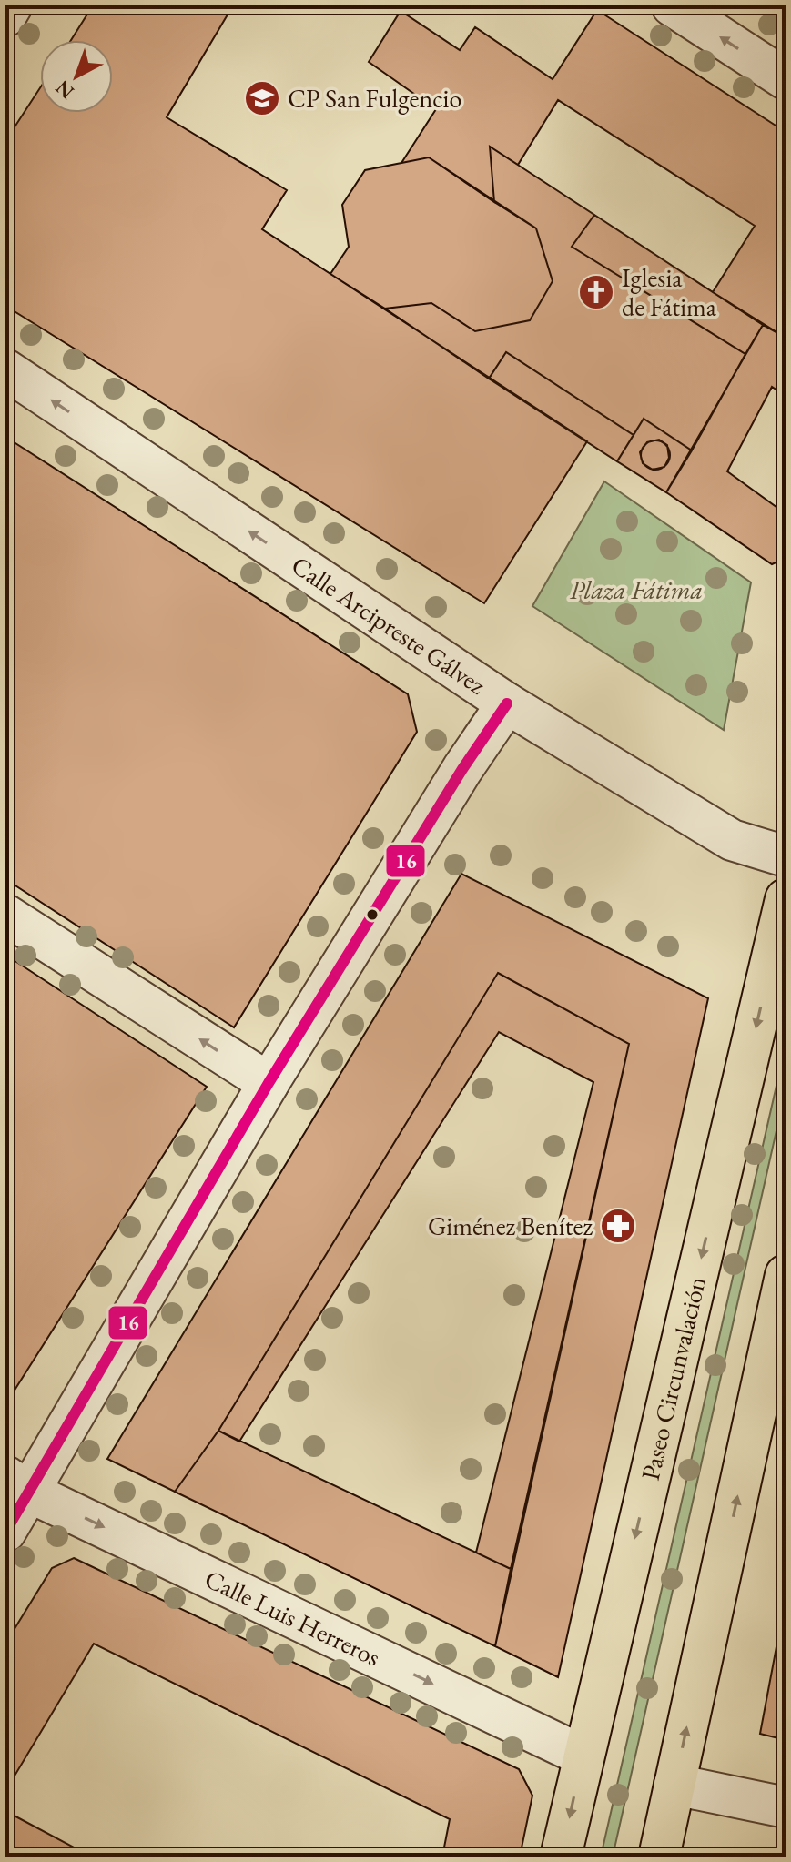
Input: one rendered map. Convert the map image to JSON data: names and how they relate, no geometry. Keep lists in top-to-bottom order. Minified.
{"streets":{"main road":["Paseo Circunvalación"],"street":["Calle Arcipreste Gálvez","Calle Luis Herreros"]},"crossings":[["Paseo Circunvalación","Calle Luis Herreros"]],"one_way":["Calle Arcipreste Gálvez","Calle Luis Herreros"],"parks":["Plaza Fátima"],"places":{"school or university":["CP San Fulgencio"],"church":["Iglesia de Fátima"],"pharmacy":["Giménez Benítez"]},"lines":["transit line 16"],"north":"bottom left"}
